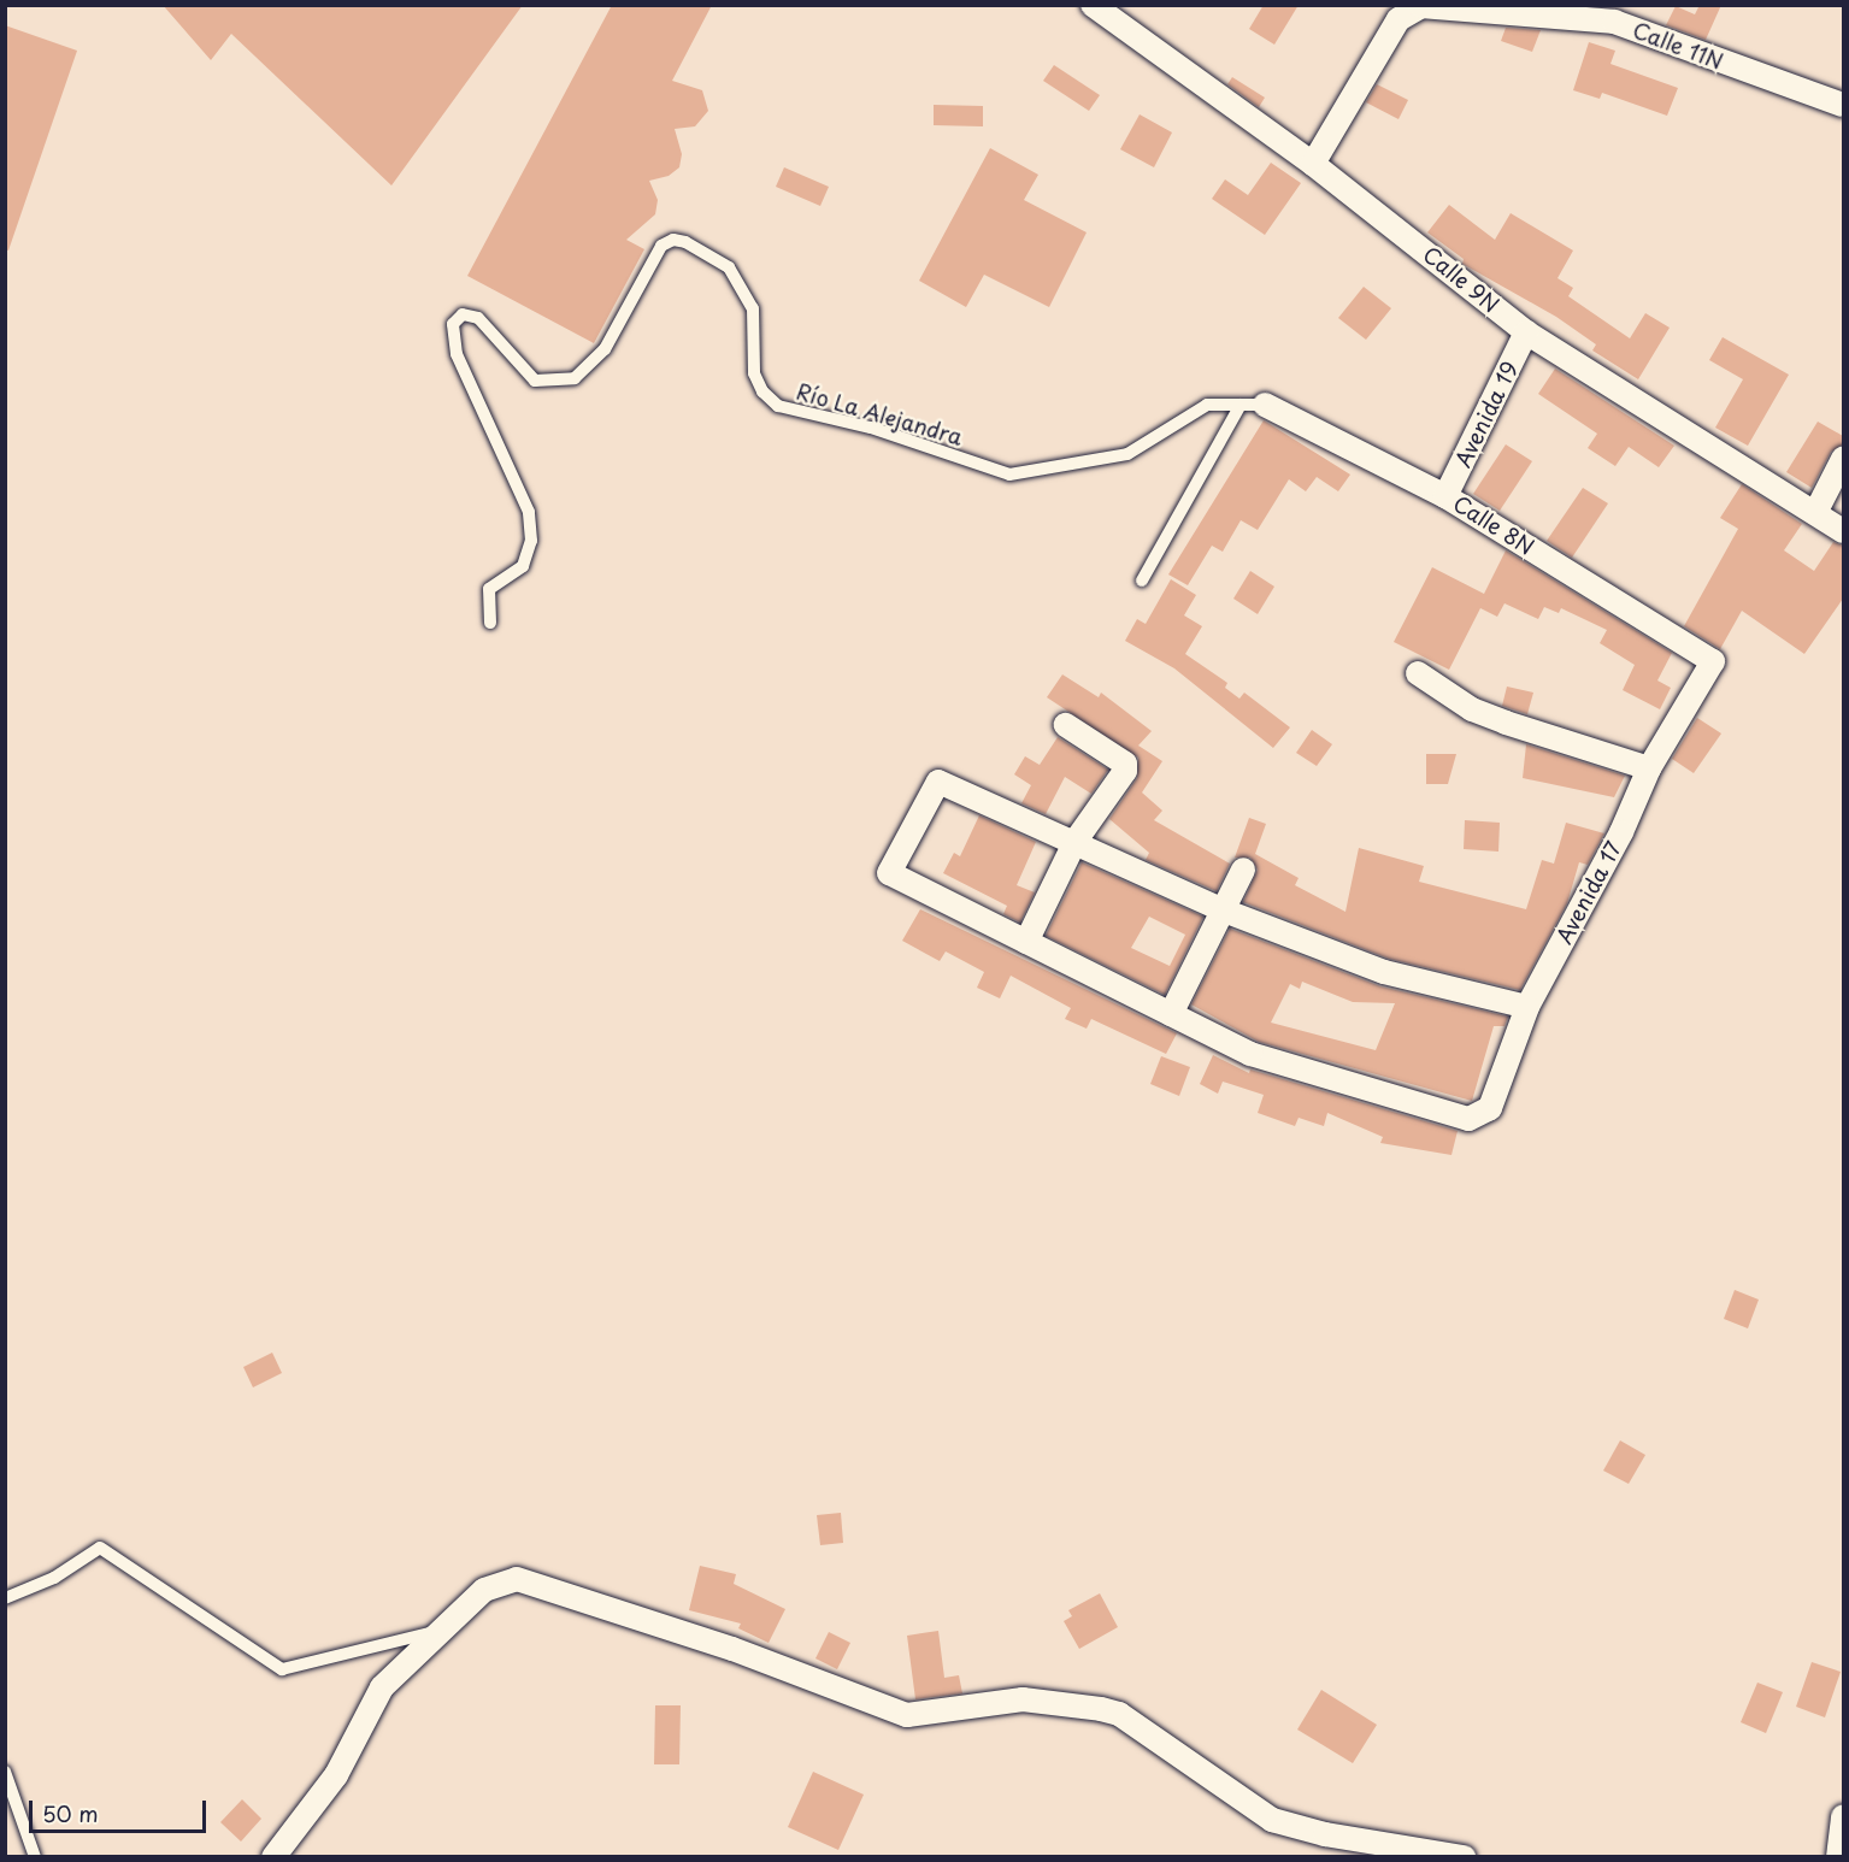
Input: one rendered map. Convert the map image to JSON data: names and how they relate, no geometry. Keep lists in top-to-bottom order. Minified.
{"streets":{"street":["Calle 11N","Calle 9N","Avenida 19","Calle 8N","Avenida 17"],"lane":["Río La Alejandra"]},"crossings":[["Calle 9N","Avenida 19"],["Río La Alejandra","Calle 8N"],["Avenida 19","Calle 8N"],["Calle 8N","Avenida 17"]],"scale_bar":"50 m"}
